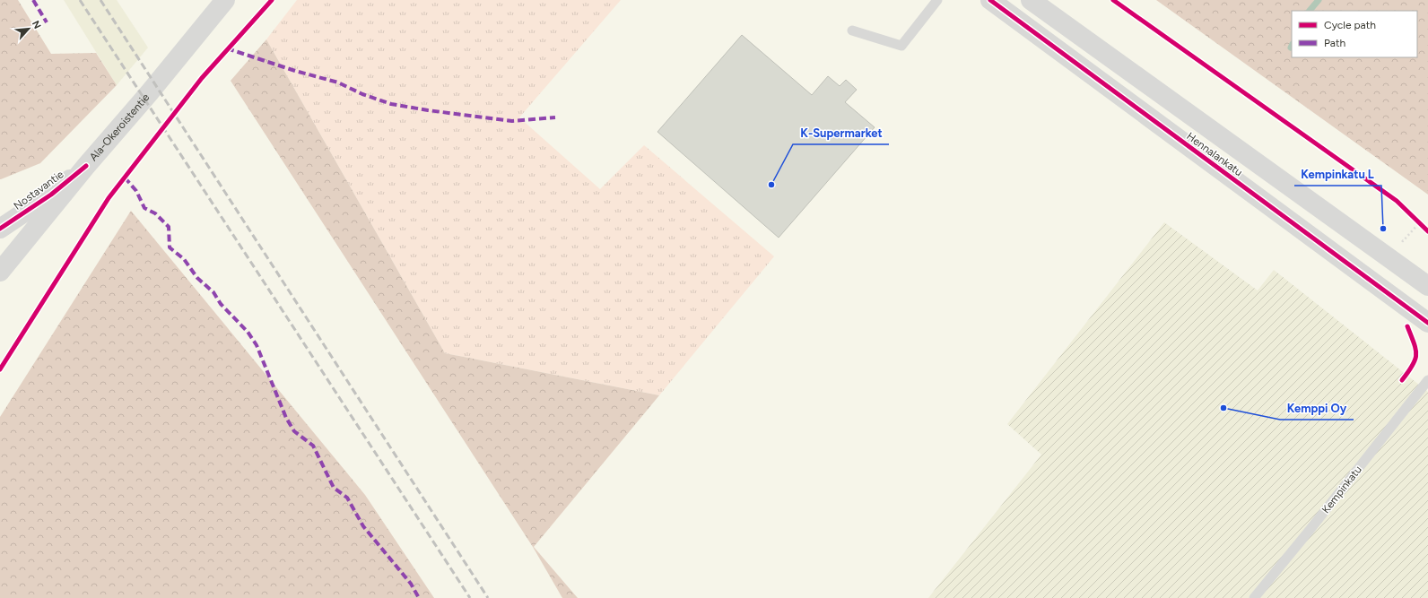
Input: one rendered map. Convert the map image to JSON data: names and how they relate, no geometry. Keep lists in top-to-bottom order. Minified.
{"streets":{"street":["Ala-Okeroistentie","Hennalankatu","Nostavantie"],"lane":["Kempinkatu"]},"crossings":[["Ala-Okeroistentie","Nostavantie"]],"places":["K-Supermarket","Kempinkatu L","Kemppi Oy"],"legend":["Cycle path","Path"],"north":"top right"}
